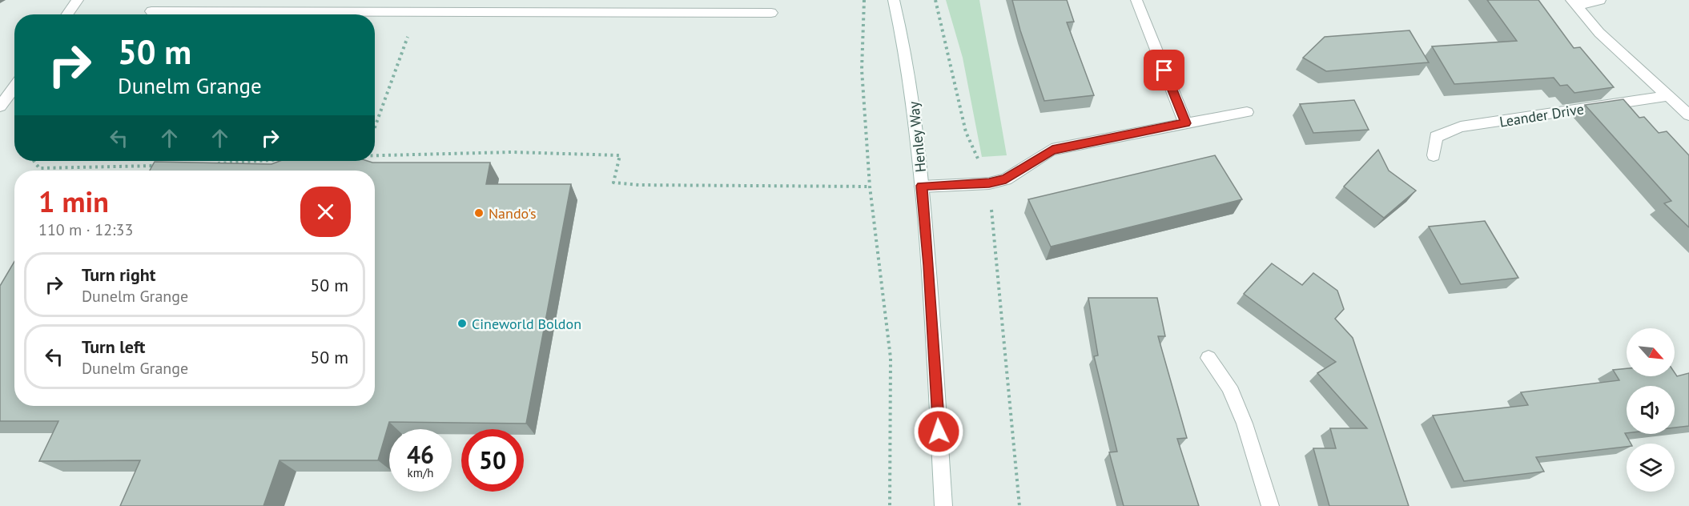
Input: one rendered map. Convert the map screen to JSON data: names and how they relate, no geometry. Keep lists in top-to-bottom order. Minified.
{"streets":{"street":["Leander Drive","Henley Way"]},"places":["Nando's","Cineworld Boldon"],"north":"bottom right","page":{"turn":["50 m","Dunelm Grange"],"heading":["1 min","110 m · 12:33"],"list":[{"name":"Turn right","note":"Dunelm Grange","value":"50 m"},{"name":"Turn left","note":"Dunelm Grange","value":"50 m"}],"speed":"46 km/h","limit":"50"}}
